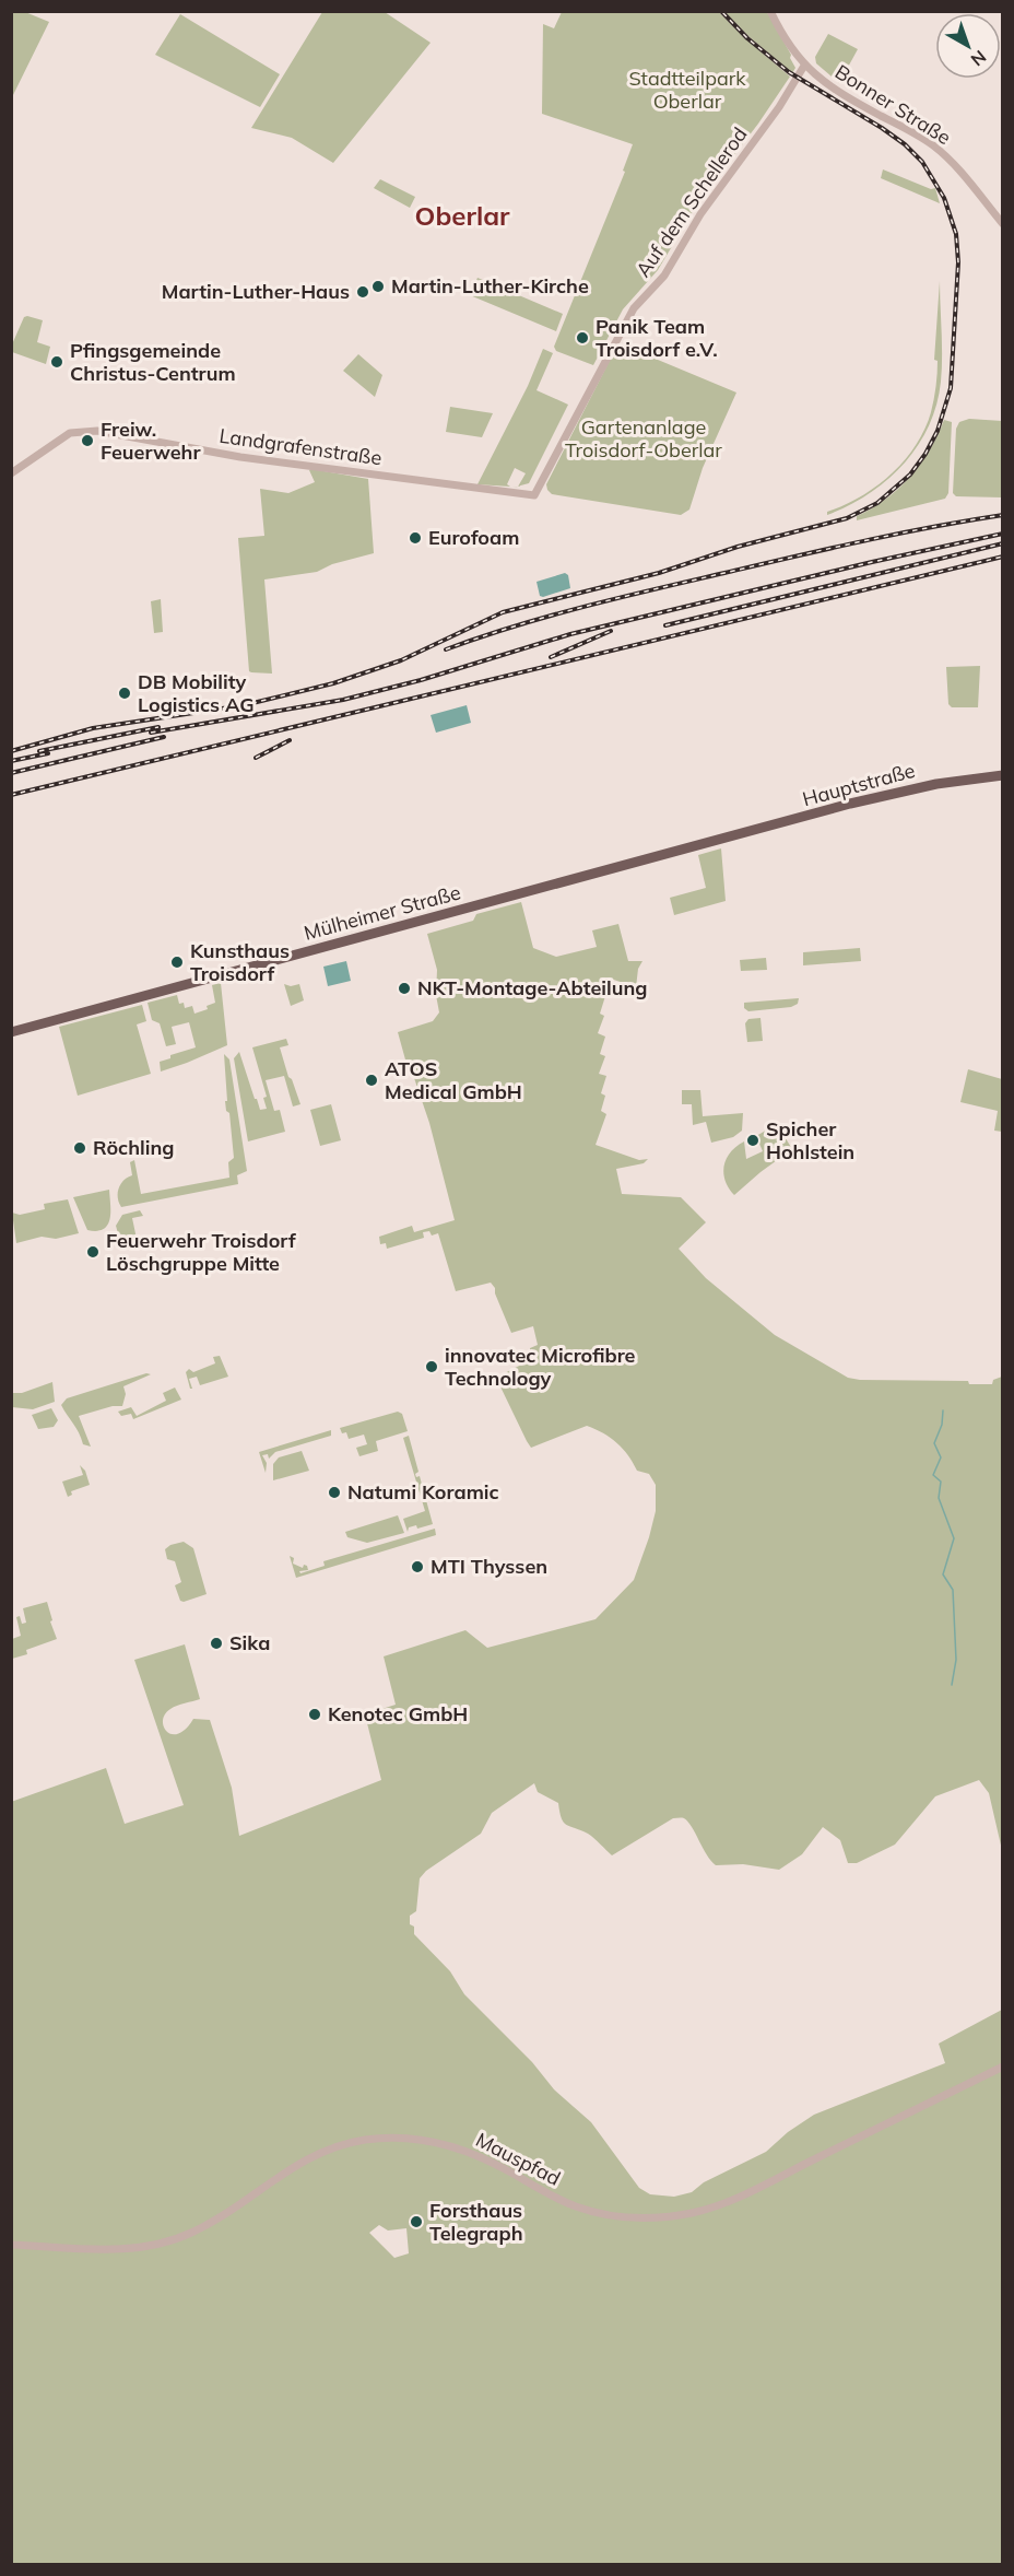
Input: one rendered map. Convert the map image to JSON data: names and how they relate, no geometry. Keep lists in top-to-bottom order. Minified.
{"streets":{"main road":["Hauptstraße","Mülheimer Straße"],"street":["Bonner Straße","Auf dem Schellerod","Landgrafenstraße","Mauspfad"]},"crossings":[["Bonner Straße","Auf dem Schellerod"],["Auf dem Schellerod","Landgrafenstraße"],["Hauptstraße","Mülheimer Straße"]],"districts":["Oberlar"],"parks":["Stadtteilpark Oberlar","Gartenanlage Troisdorf-Oberlar"],"places":["Martin-Luther-Kirche","Martin-Luther-Haus","Panik Team Troisdorf e.V.","Pfingsgemeinde Christus-Centrum","Freiw. Feuerwehr","Eurofoam","DB Mobility Logistics AG","Kunsthaus Troisdorf","NKT-Montage-Abteilung","ATOS Medical GmbH","Spicher Hohlstein","Röchling","Feuerwehr Troisdorf Löschgruppe Mitte","innovatec Microfibre Technology","Natumi Koramic","MTI Thyssen","Sika","Kenotec GmbH","Forsthaus Telegraph"],"north":"bottom right"}
